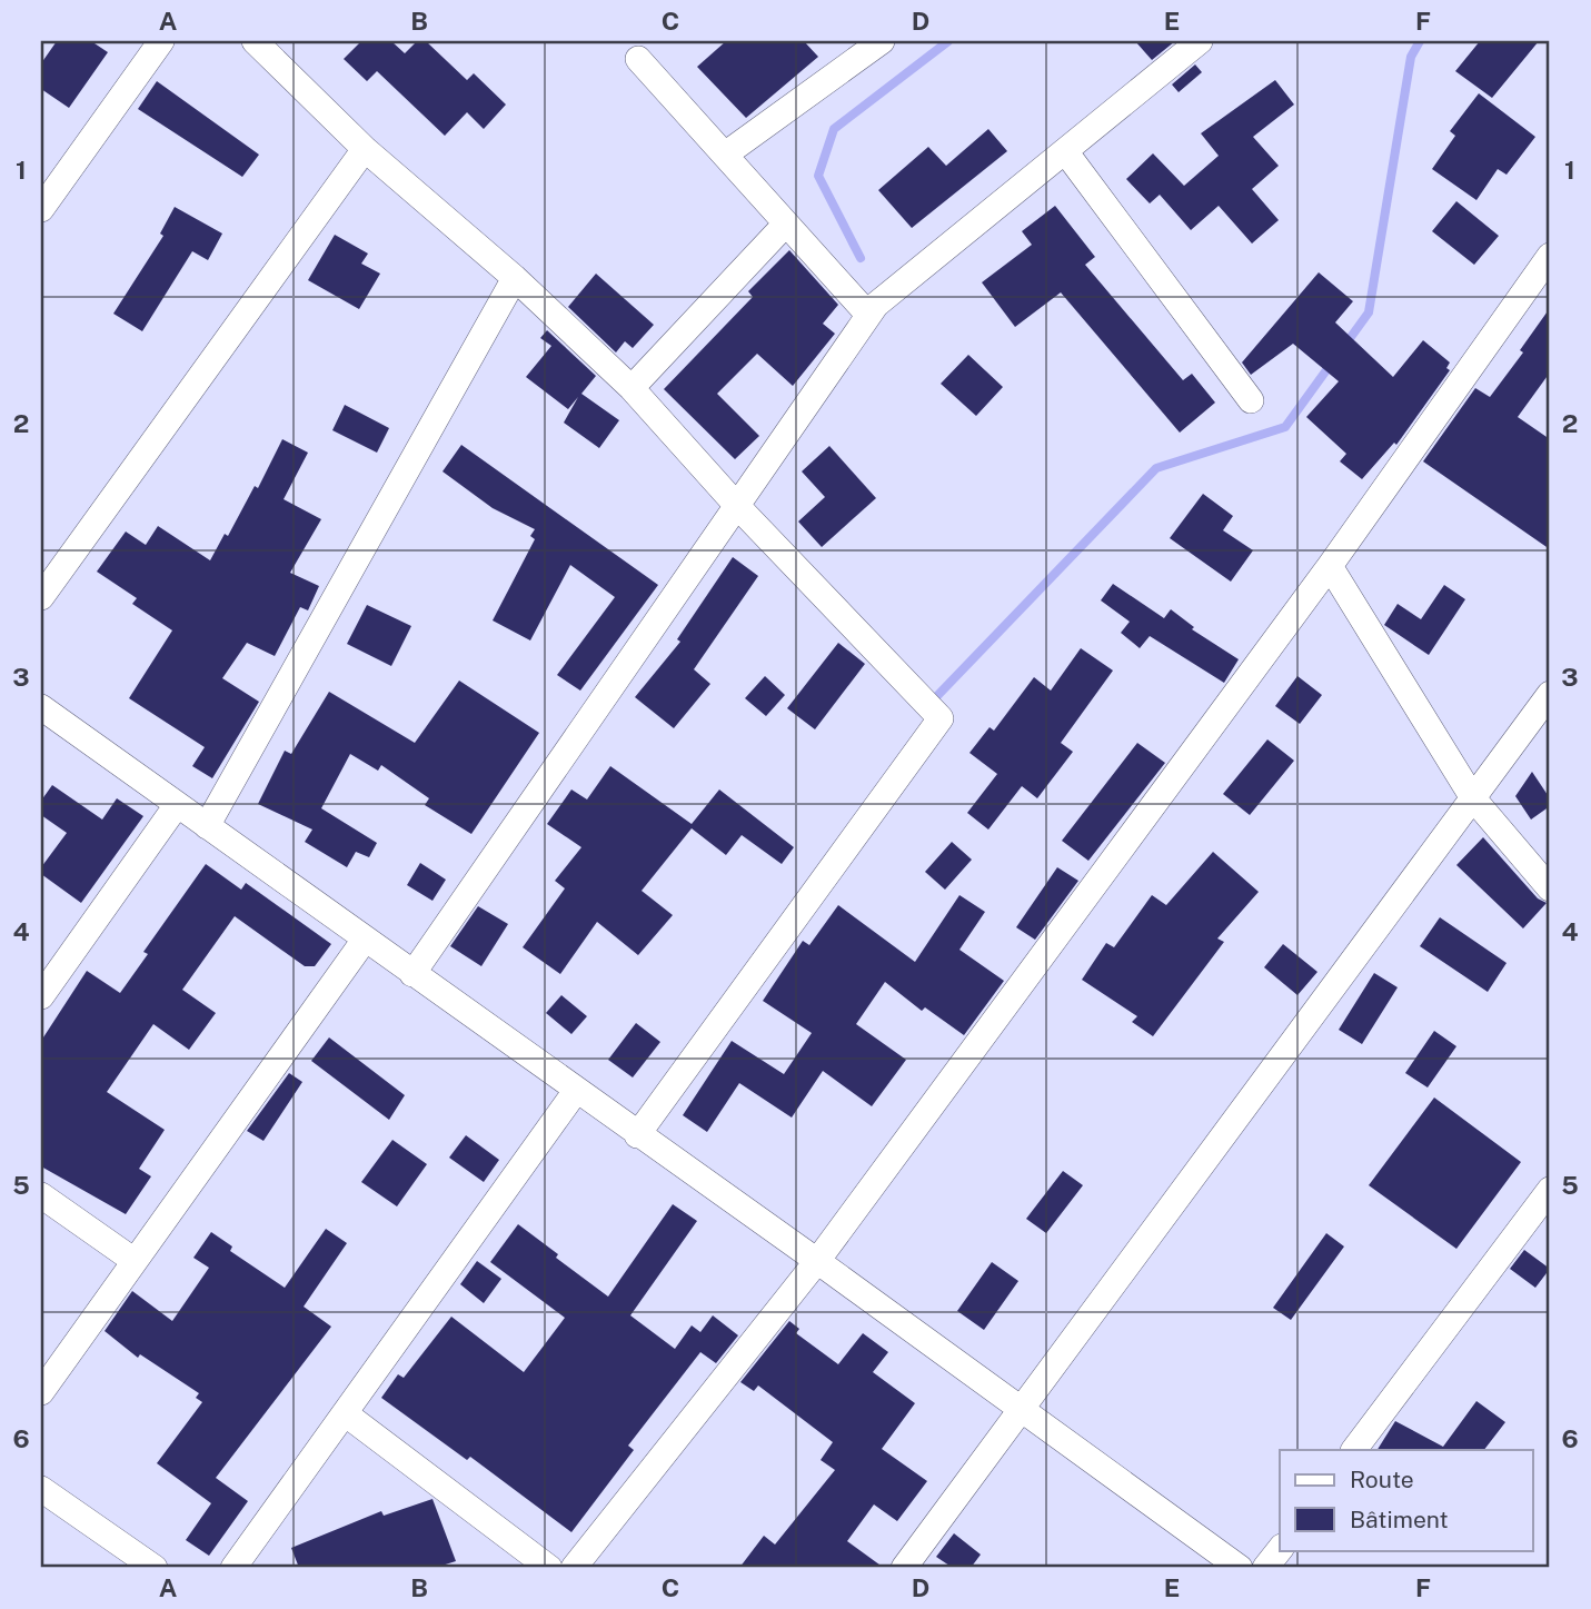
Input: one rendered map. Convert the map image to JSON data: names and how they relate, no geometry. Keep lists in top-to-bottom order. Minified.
{"legend":["Route","Bâtiment"],"grid":{"columns":["A","B","C","D","E","F"],"rows":["1","2","3","4","5","6"]}}
